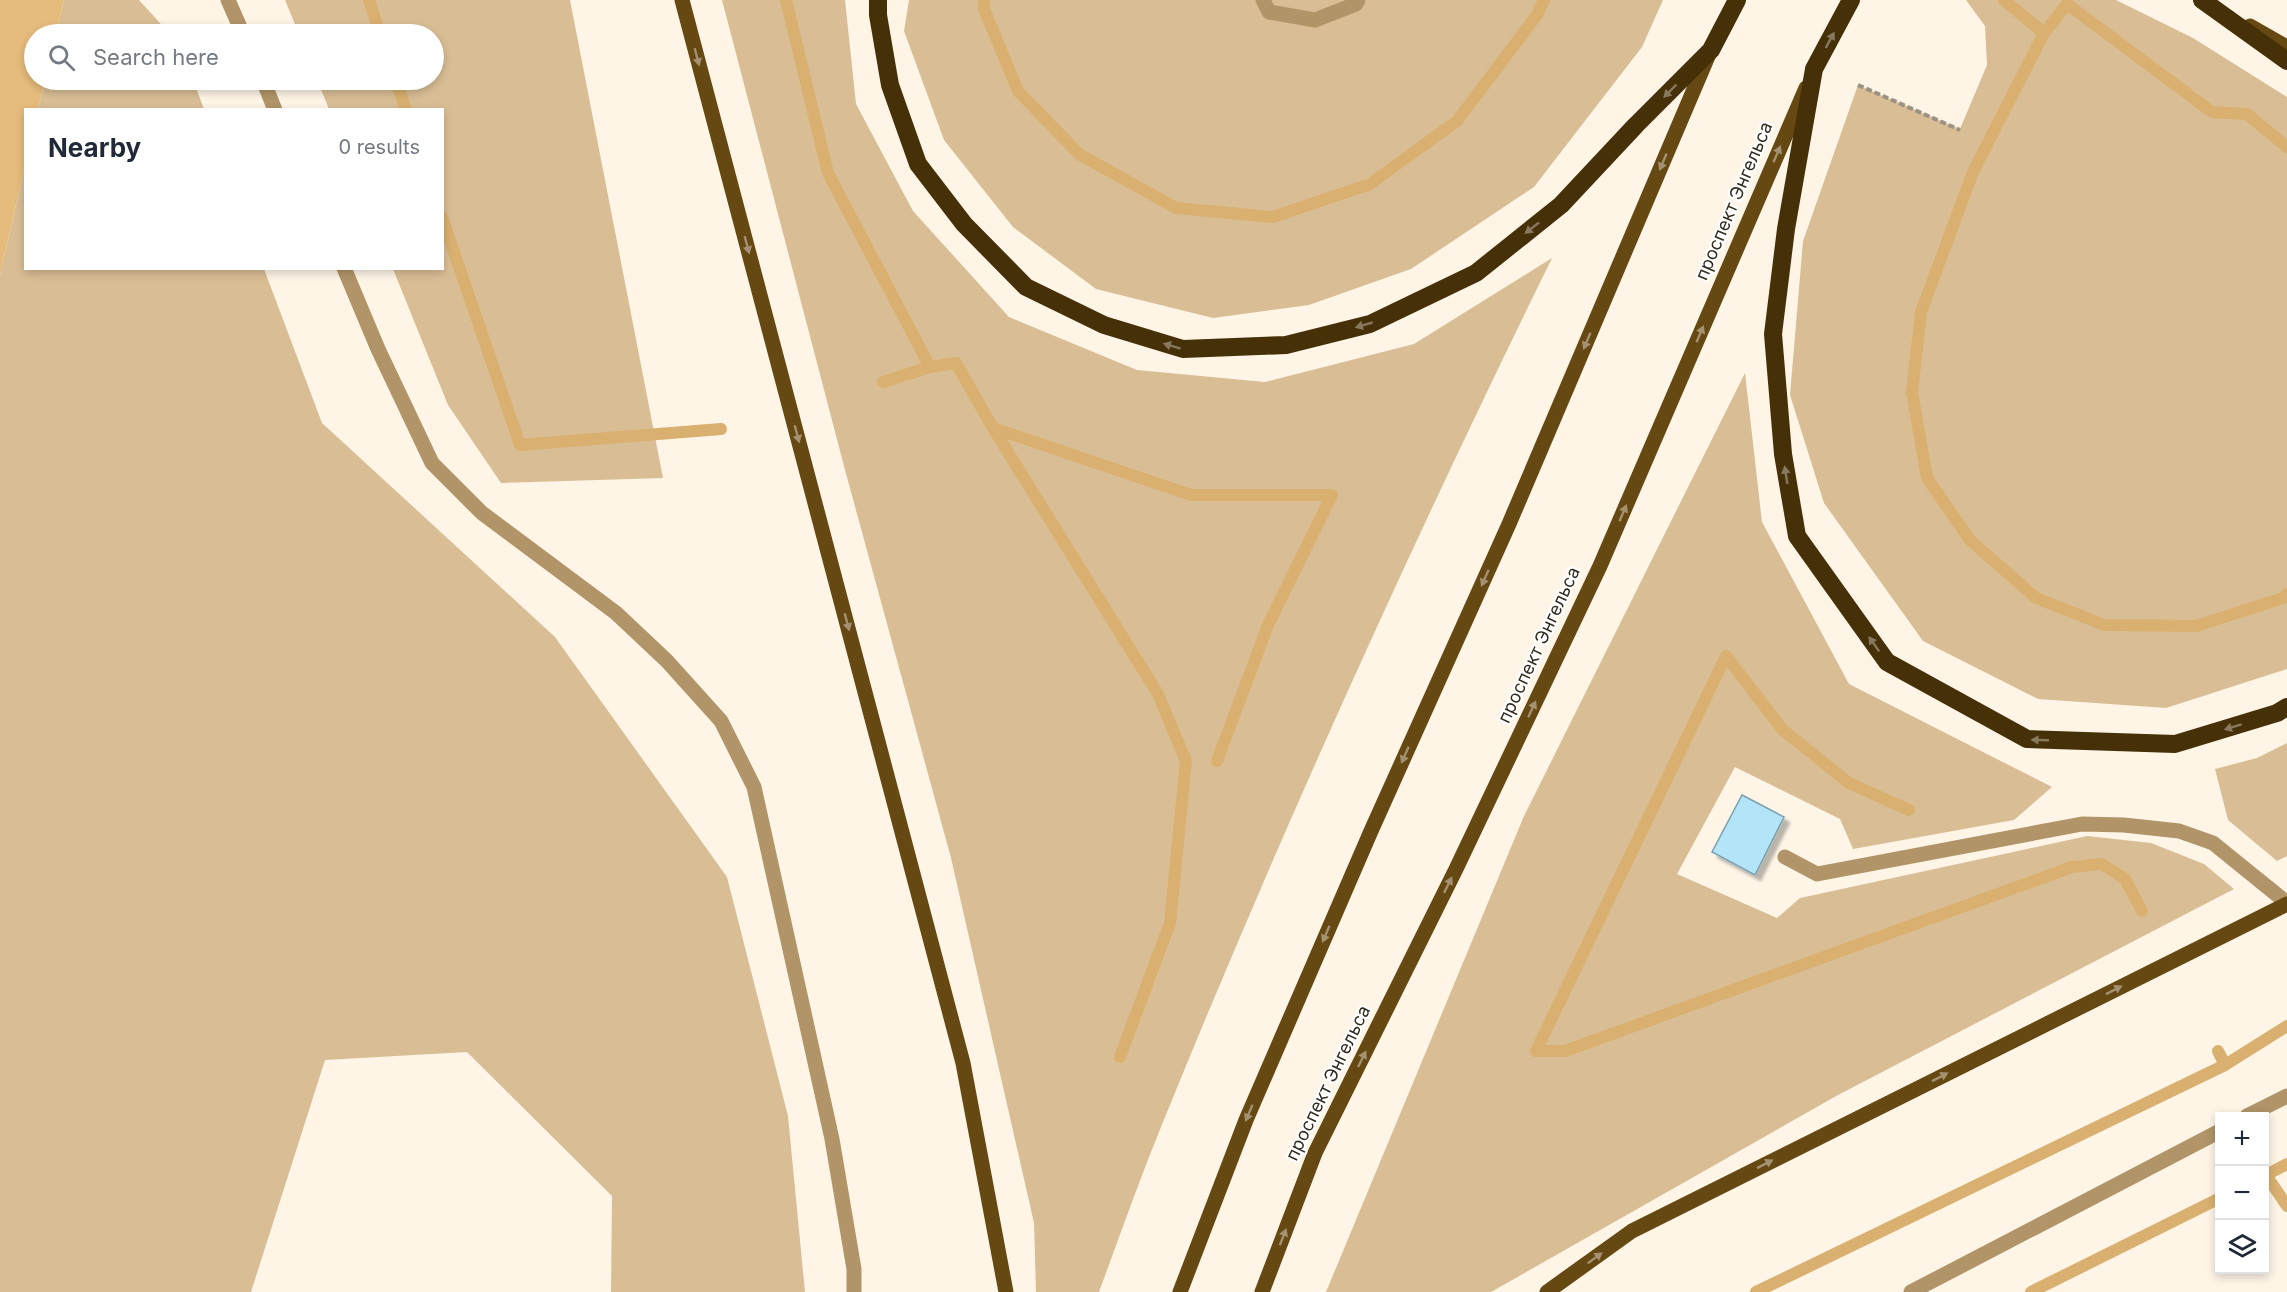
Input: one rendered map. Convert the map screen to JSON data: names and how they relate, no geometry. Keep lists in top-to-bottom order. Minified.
{"streets":{"highway":["проспект Энгельса"]},"one_way":["проспект Энгельса"],"page":{"search":"Search here","heading":["Nearby","0 results"],"map_buttons":["+","−"]}}
